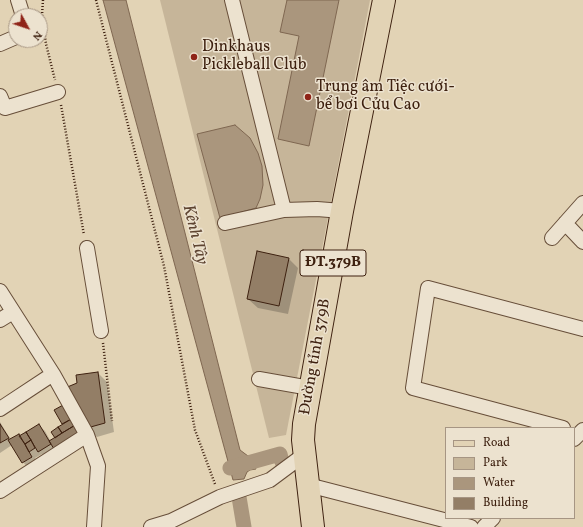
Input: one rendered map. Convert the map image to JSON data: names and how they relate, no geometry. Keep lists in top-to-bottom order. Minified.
{"streets":{"main road":["ĐT.379B","Đường tỉnh 379B"]},"water":["Kênh Tây"],"places":["Dinkhaus Pickleball Club","Trung âm Tiệc cưới- bể bơi Cửu Cao"],"legend":["Road","Park","Water","Building"],"north":"bottom right"}
